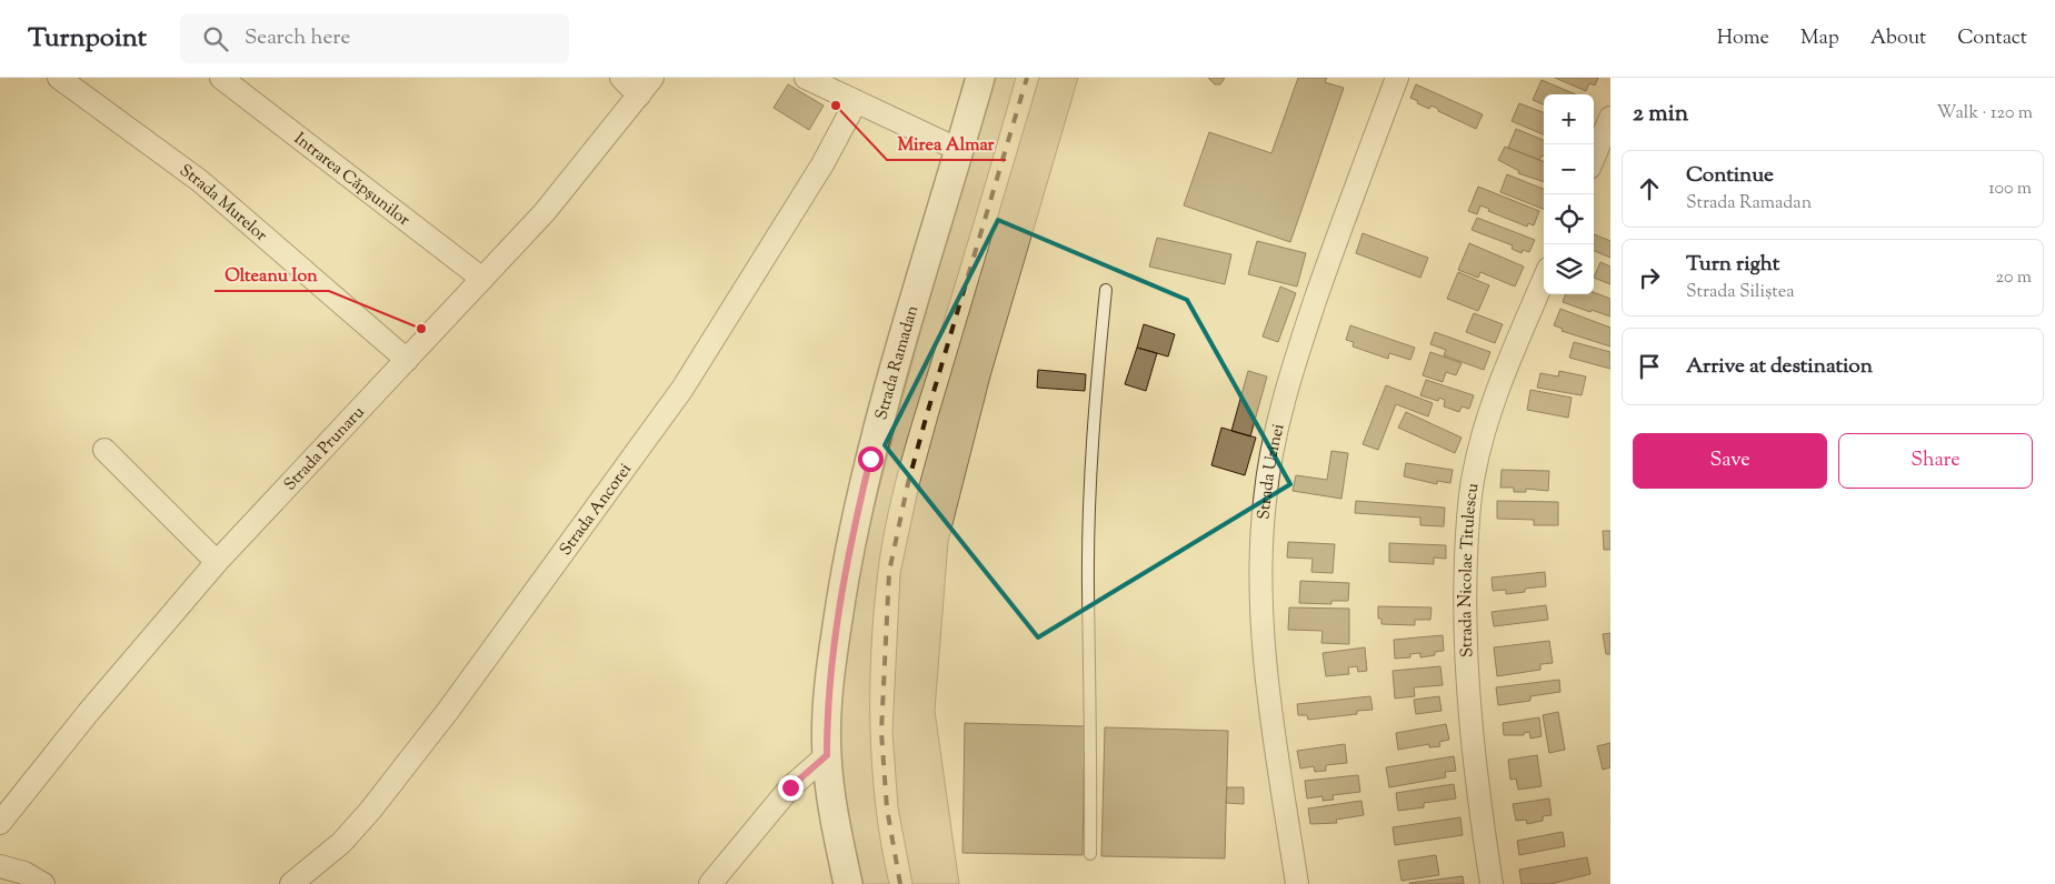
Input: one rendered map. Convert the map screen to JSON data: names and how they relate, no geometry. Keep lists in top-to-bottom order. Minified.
{"streets":{"street":["Intrarea Căpșunilor","Strada Murelor","Strada Ramadan","Strada Prunaru","Strada Uzinei","Strada Ancorei","Strada Nicolae Titulescu"]},"crossings":[["Intrarea Căpșunilor","Strada Prunaru"],["Strada Murelor","Strada Prunaru"]],"places":["Mirea Almar","Olteanu Ion"],"page":{"header":"Turnpoint","search":"Search here","nav":["Home","Map","About","Contact"],"heading":["2 min","Walk · 120 m"],"map_buttons":["+","−"],"list":[["Continue","Strada Ramadan","100 m"],["Turn right","Strada Siliștea","20 m"],"Arrive at destination"],"buttons":["Save","Share"]}}
